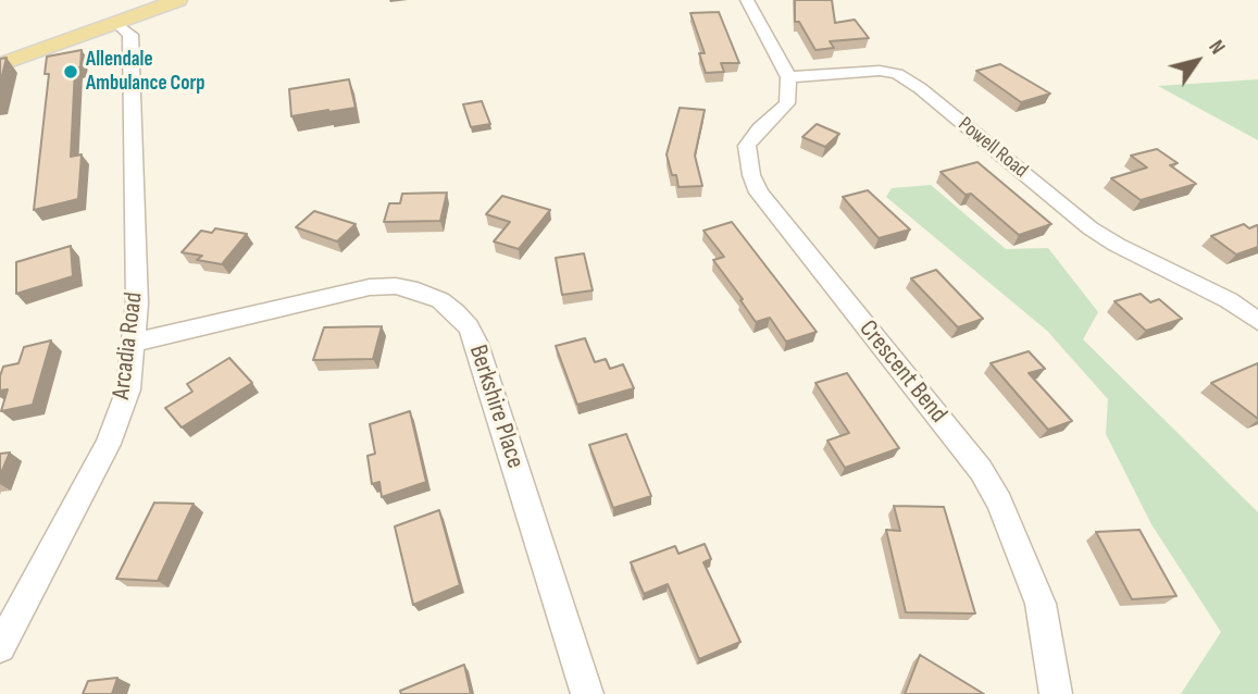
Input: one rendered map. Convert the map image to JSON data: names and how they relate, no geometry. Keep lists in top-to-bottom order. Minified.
{"streets":{"street":["Powell Road","Arcadia Road","Crescent Bend","Berkshire Place"]},"crossings":[["Powell Road","Crescent Bend"],["Arcadia Road","Berkshire Place"]],"places":["Allendale Ambulance Corp"],"north":"top right"}
